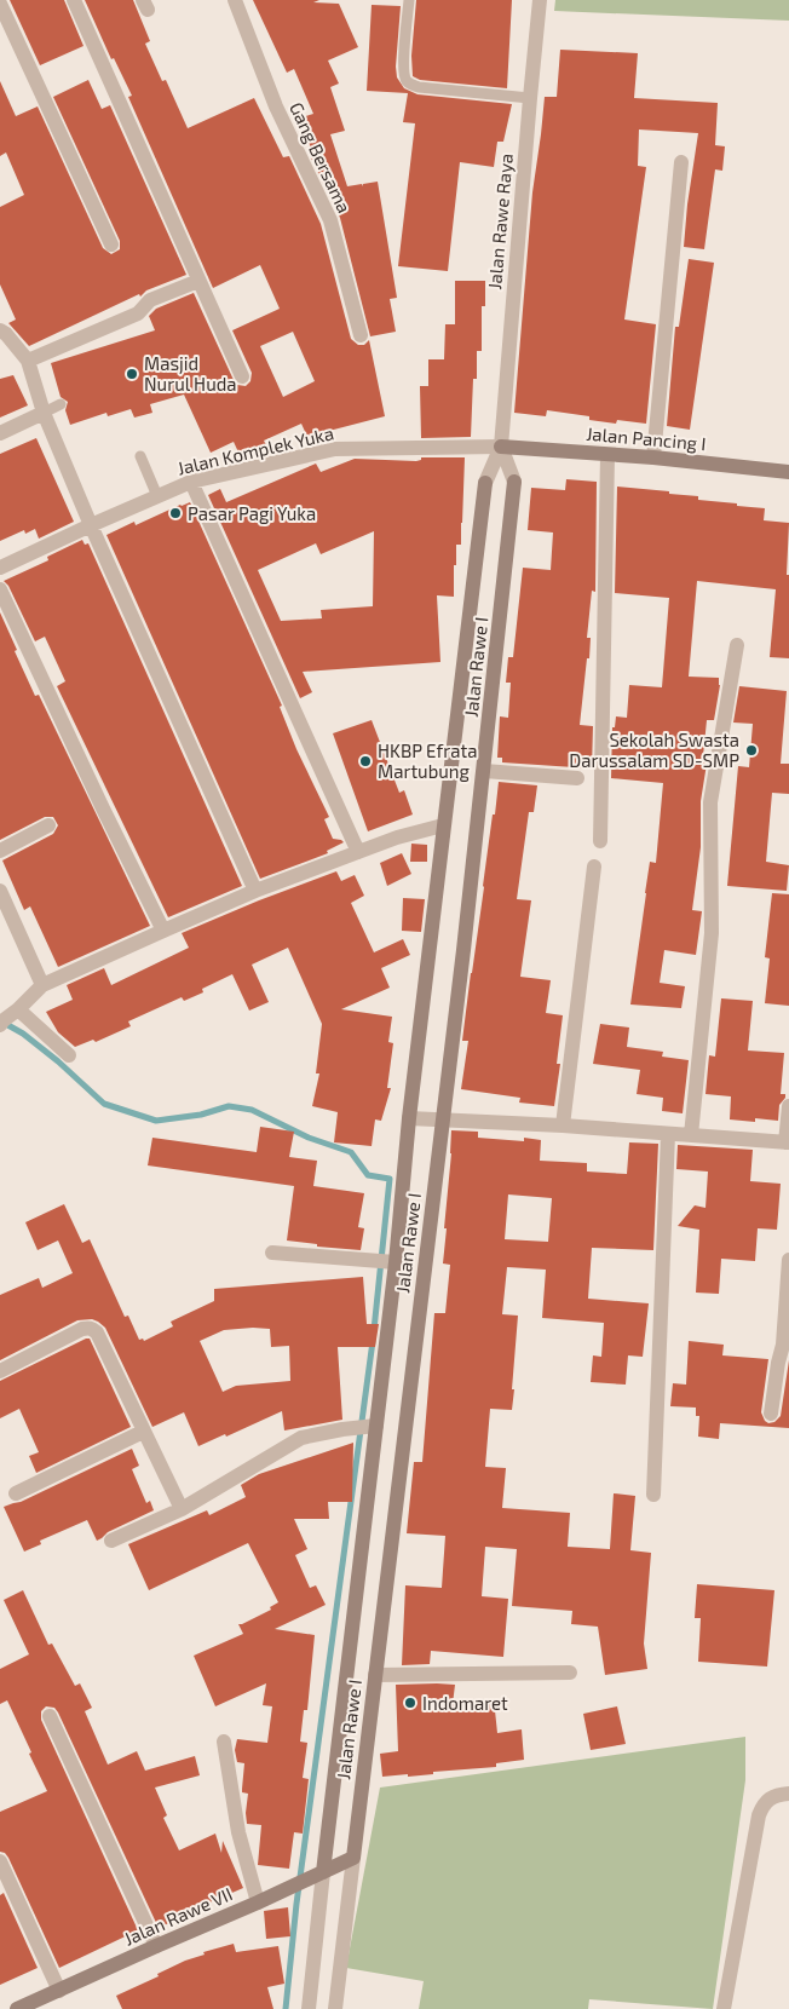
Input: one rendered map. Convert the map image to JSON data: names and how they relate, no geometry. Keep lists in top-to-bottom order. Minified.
{"streets":{"main road":["Jalan Pancing I","Jalan Rawe I","Jalan Rawe VII"],"street":["Gang Bersama","Jalan Rawe Raya","Jalan Komplek Yuka"]},"crossings":[["Jalan Rawe Raya","Jalan Pancing I"],["Jalan Rawe Raya","Jalan Komplek Yuka"],["Jalan Pancing I","Jalan Komplek Yuka"],["Jalan Rawe I","Jalan Rawe VII"]],"places":["Masjid Nurul Huda","Pasar Pagi Yuka","Sekolah Swasta Darussalam SD-SMP","HKBP Efrata Martubung","Indomaret"]}
